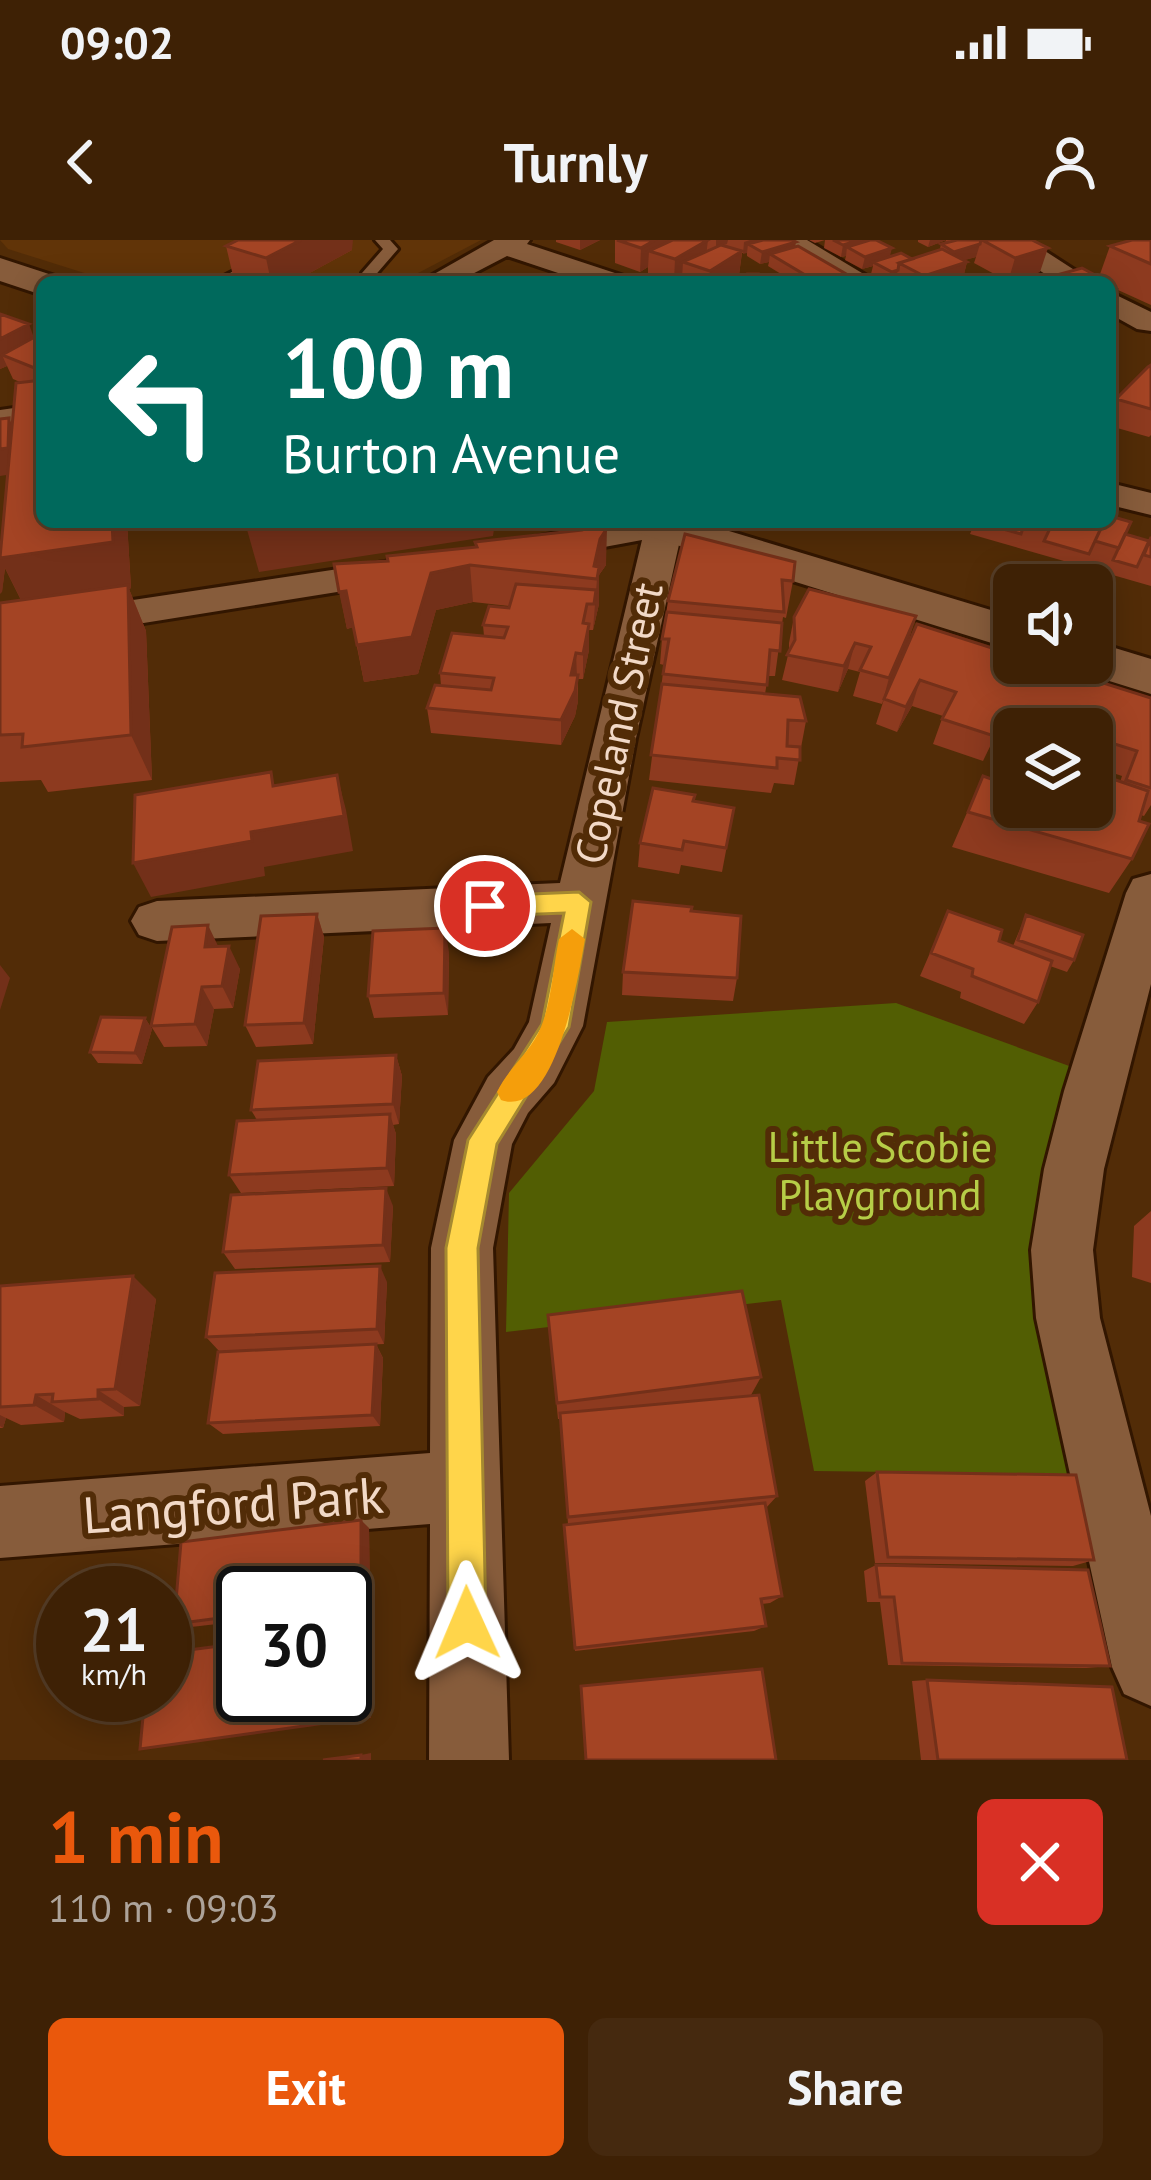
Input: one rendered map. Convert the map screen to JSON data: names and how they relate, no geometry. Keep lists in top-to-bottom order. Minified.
{"streets":{"street":["Copeland Street","Langford Park"]},"crossings":[["Copeland Street","Langford Park"]],"parks":["Little Scobie Playground"],"page":{"status":"09:02","header":"Turnly","turn":["100 m","Burton Avenue"],"speed":"21 km/h","limit":"30","heading":["1 min","110 m · 09:03"],"buttons":["Exit","Share"]}}
